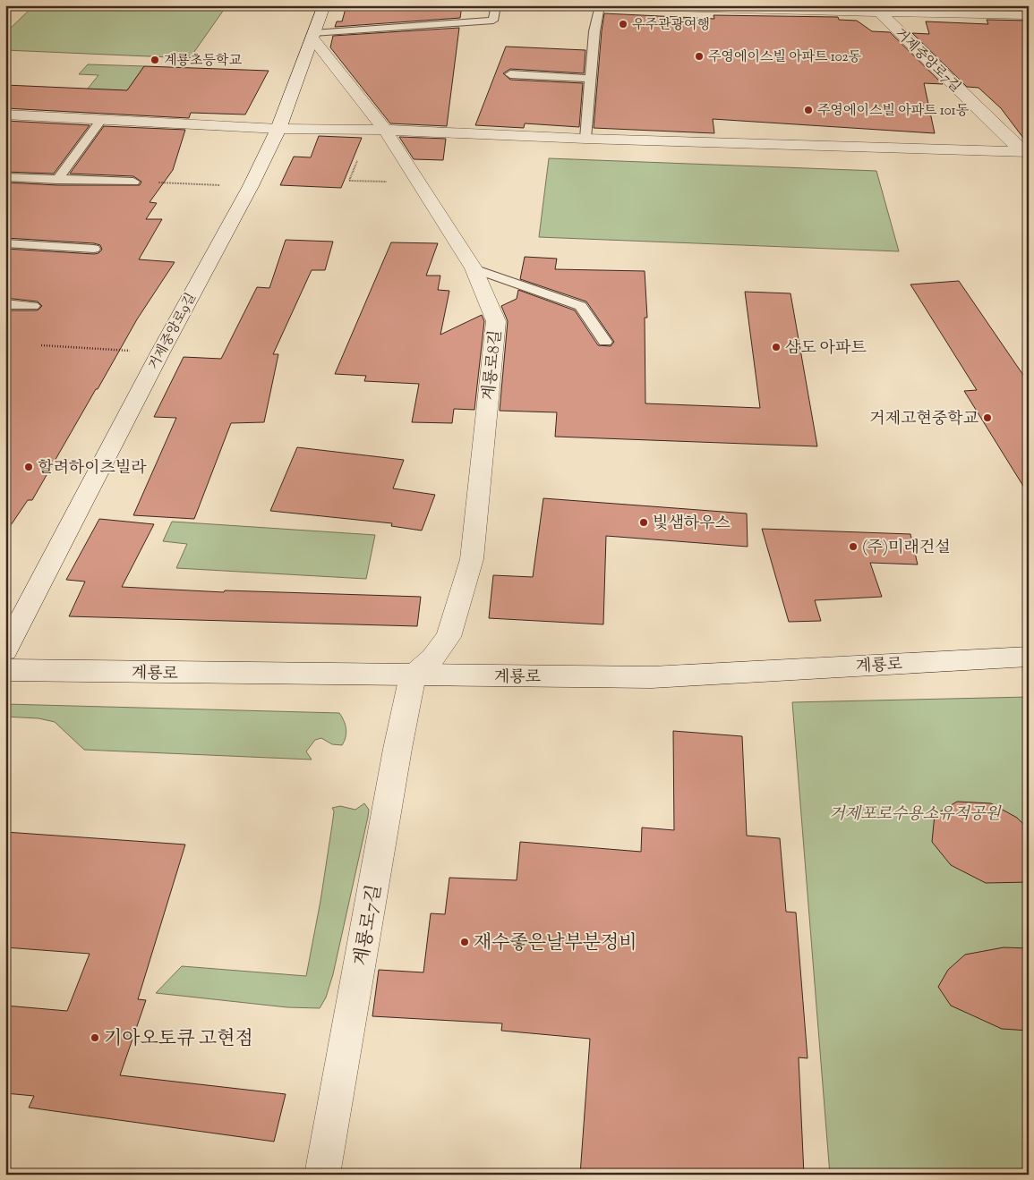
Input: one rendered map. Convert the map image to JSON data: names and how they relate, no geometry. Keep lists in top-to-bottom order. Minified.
{"streets":{"street":["거제중앙로7길","거제중앙로9길","계룡로8길","계룡로","계룡로7길"]},"crossings":[["거제중앙로9길","계룡로8길"],["계룡로8길","계룡로"],["계룡로8길","계룡로7길"],["계룡로","계룡로7길"]],"parks":["거제포로수용소유적공원"],"places":["우주관광여행","주영에이스빌 아파트 102동","계룡초등학교","주영에이스빌 아파트 101동","삼도 아파트","거제고현중학교","할려하이츠빌라","빛샘하우스","(주)미래건설","재수좋은날부분정비","기아오토큐 고현점"]}
